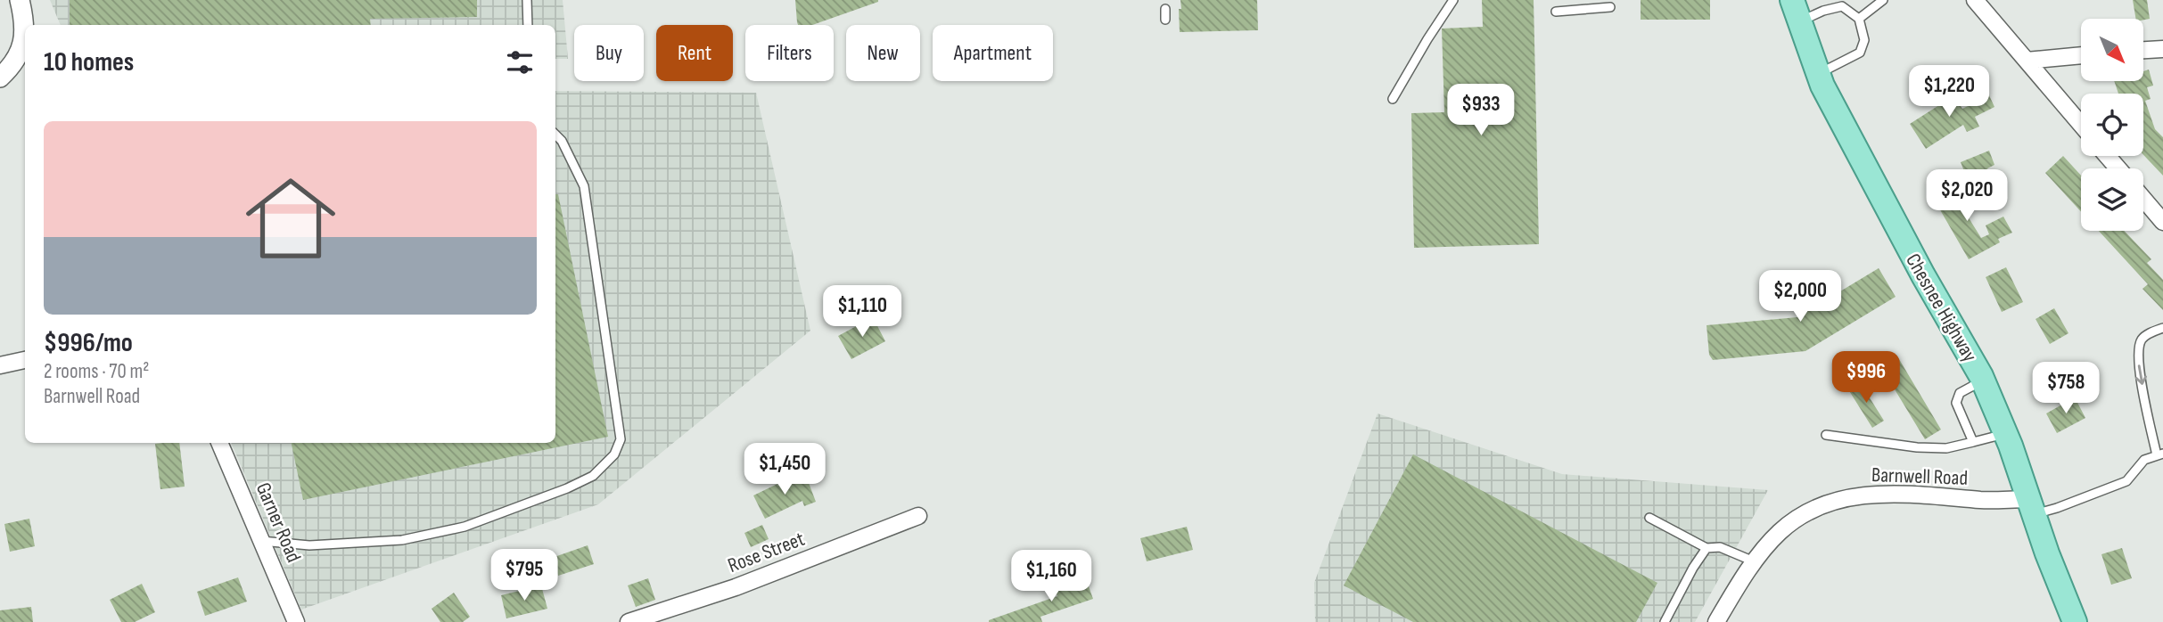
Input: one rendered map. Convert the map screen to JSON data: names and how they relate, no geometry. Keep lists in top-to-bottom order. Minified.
{"streets":{"main road":["Chesnee Highway"],"street":["Barnwell Road","Garner Road","Rose Street"]},"crossings":[["Chesnee Highway","Barnwell Road"]],"north":"bottom right","page":{"chip":["Buy","Rent","Filters","New","Apartment"],"heading":"10 homes","price":["$1,220","$933","$2,020","$2,000","$1,110","$996","$758","$1,450","$795","$1,160"],"list":[{"name":"$996/mo","note":"2 rooms · 70 m² · Barnwell Road"}]}}
